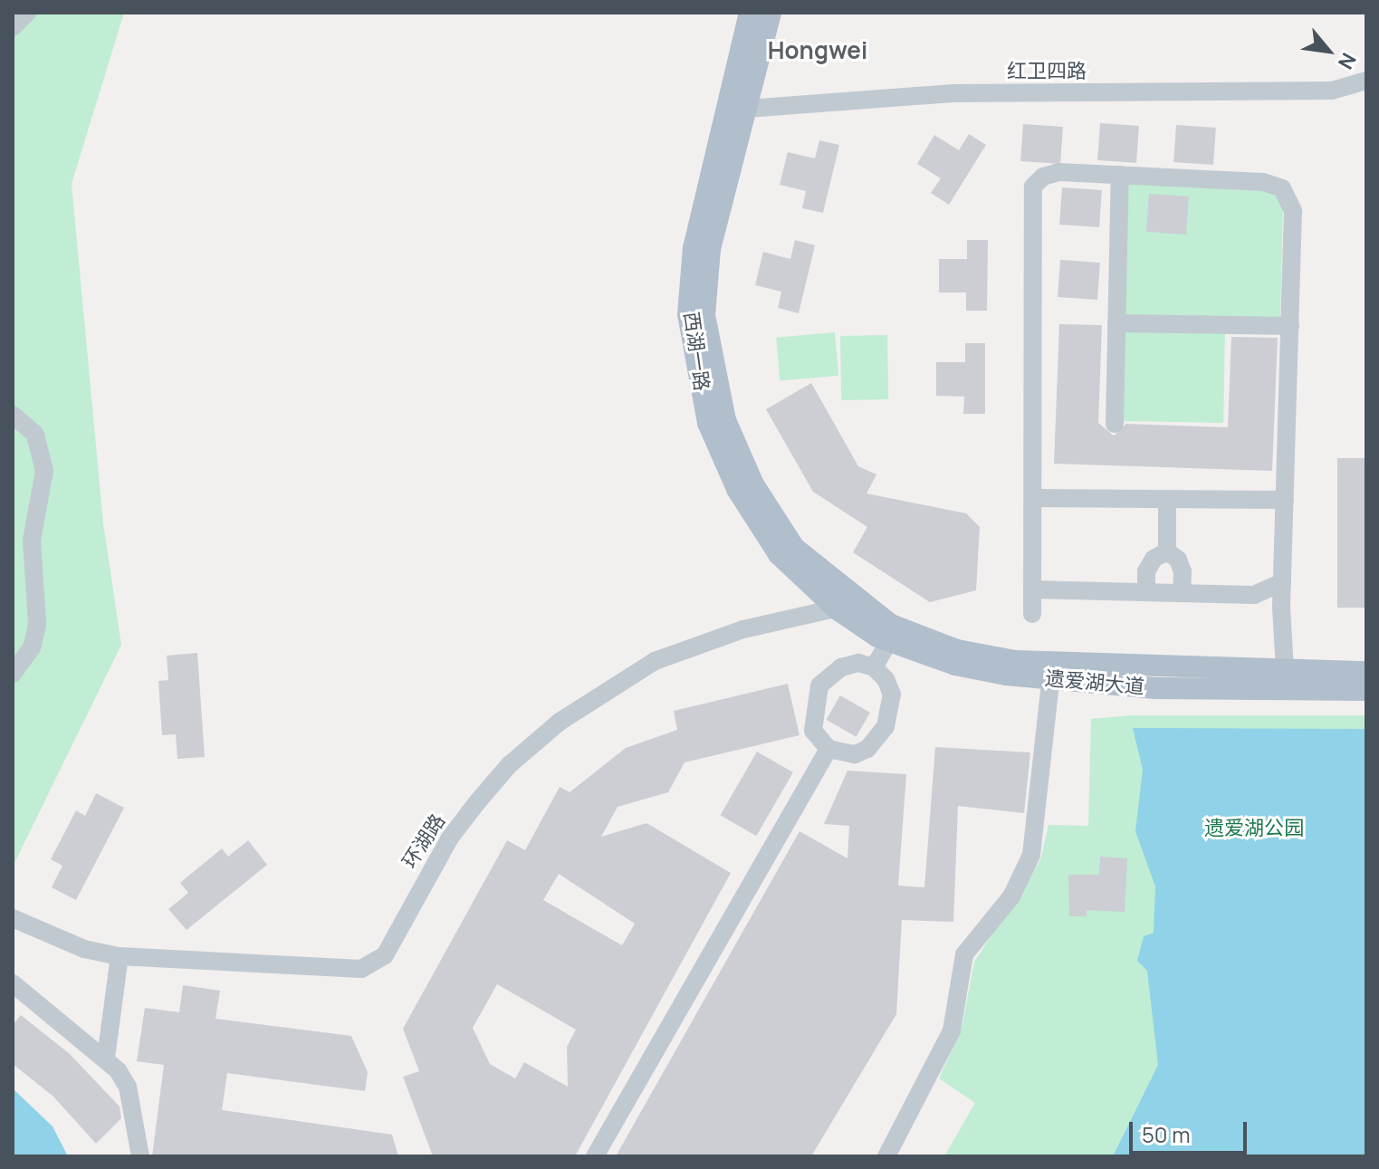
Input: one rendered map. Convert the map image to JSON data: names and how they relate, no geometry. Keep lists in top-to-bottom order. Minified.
{"streets":{"main road":["西湖一路","遗爱湖大道"],"street":["红卫四路","环湖路"]},"crossings":[["红卫四路","西湖一路"],["西湖一路","遗爱湖大道"],["西湖一路","环湖路"],["遗爱湖大道","环湖路"]],"districts":["Hongwei"],"parks":["遗爱湖公园"],"scale_bar":"50 m","north":"bottom right"}
